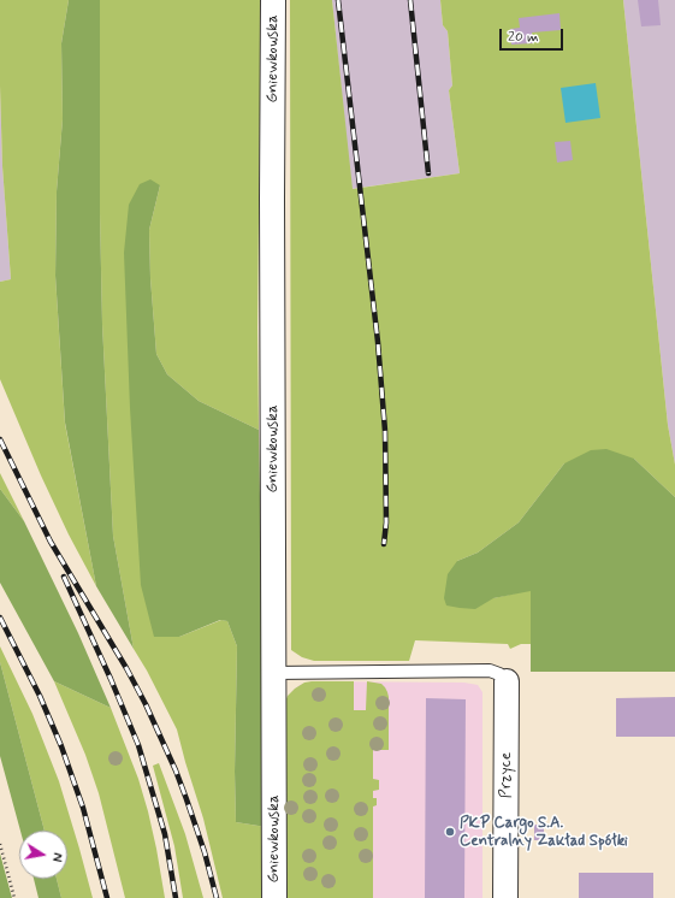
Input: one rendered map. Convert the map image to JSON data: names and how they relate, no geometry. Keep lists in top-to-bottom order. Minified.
{"streets":{"street":["Gniewkowska","Przyce"]},"places":["PKP Cargo S.A. Centralny Zakład Spółki"],"scale_bar":"20 m","north":"right"}
